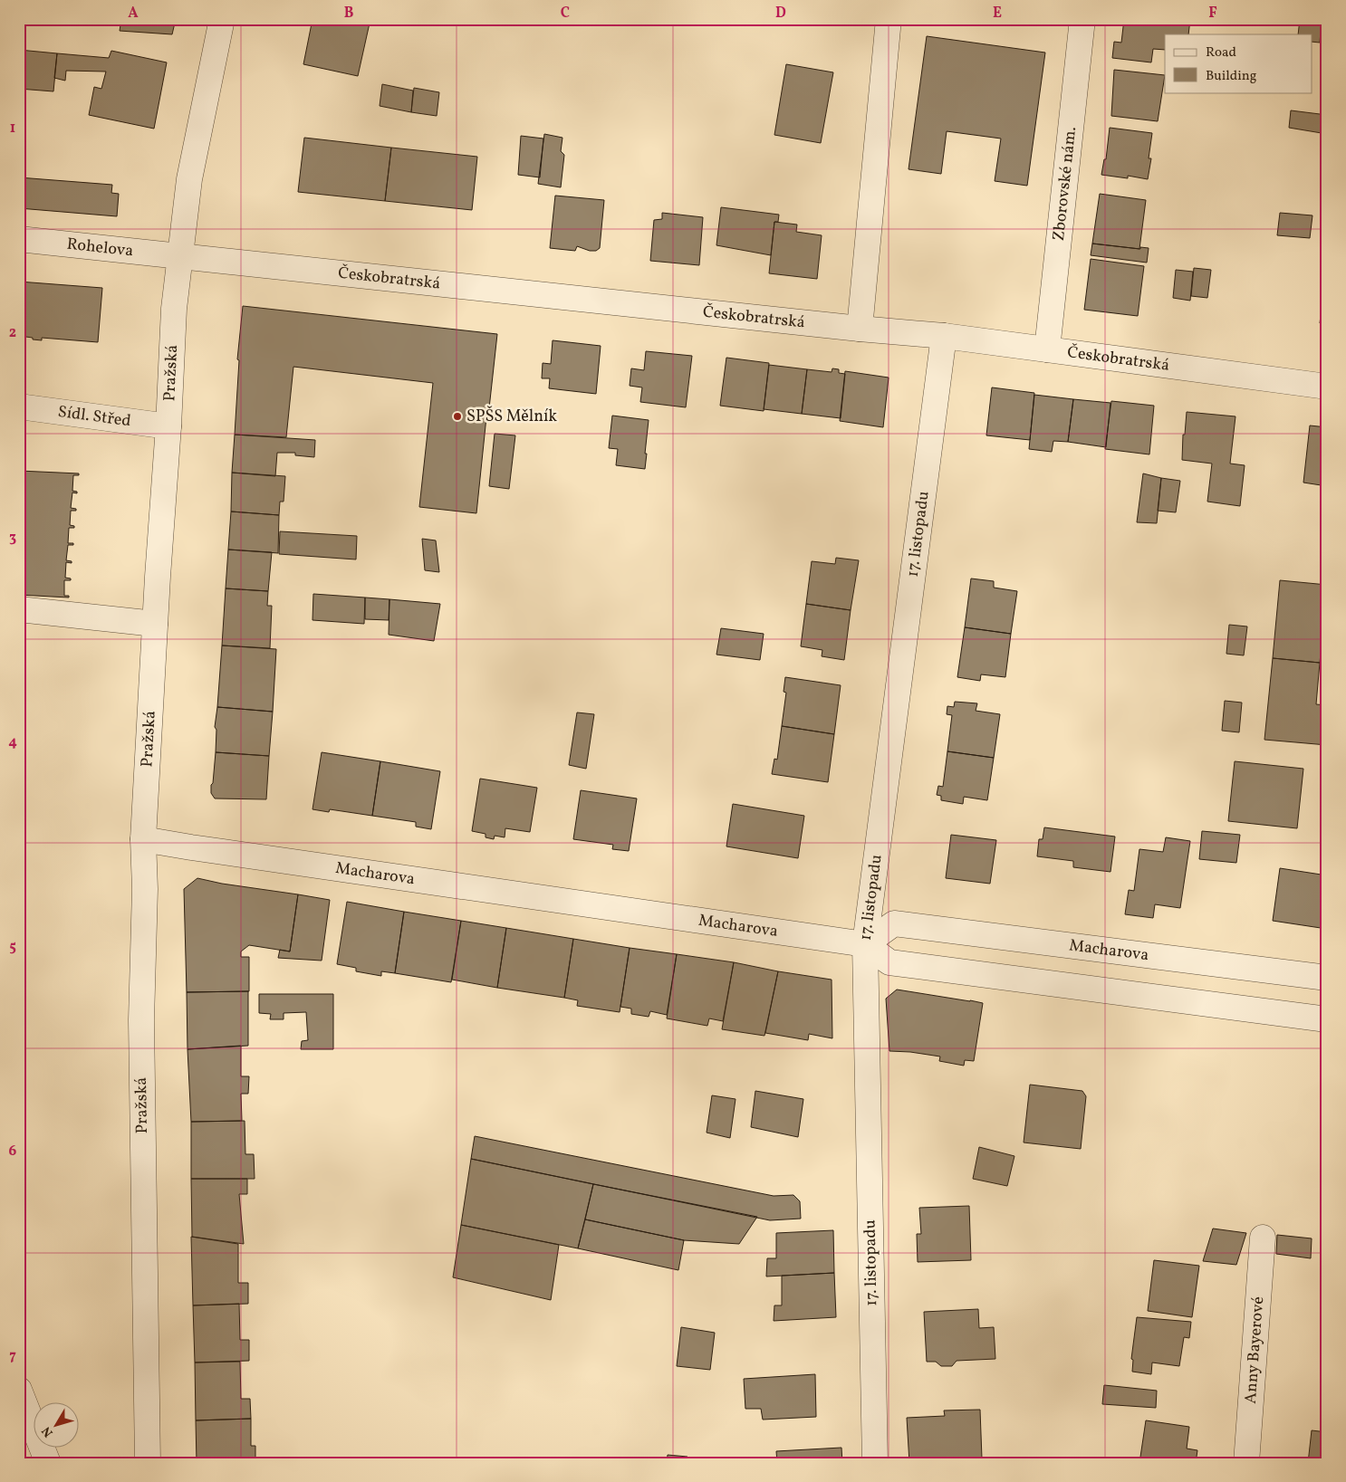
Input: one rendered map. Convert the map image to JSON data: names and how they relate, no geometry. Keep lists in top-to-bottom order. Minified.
{"streets":{"street":["Zborovské nám.","Rohelova","Českobratrská","Pražská","Sídl. Střed","17. listopadu","Macharova","Anny Bayerové"]},"crossings":[["Zborovské nám.","Českobratrská"],["Rohelova","Českobratrská"],["Rohelova","Pražská"],["Českobratrská","Pražská"],["Českobratrská","17. listopadu"],["Pražská","Sídl. Střed"],["Pražská","Macharova"],["17. listopadu","Macharova"]],"places":["SPŠS Mělník"],"legend":["Road","Building"],"north":"bottom left","grid":{"columns":["A","B","C","D","E","F"],"rows":["1","2","3","4","5","6","7"]}}
